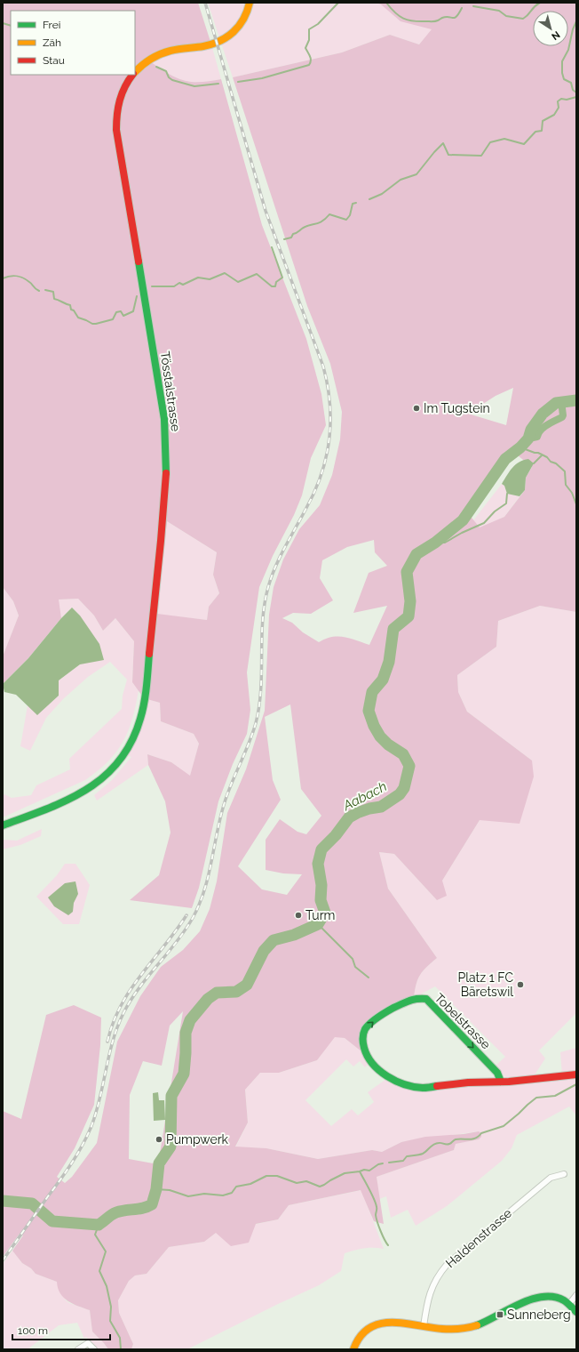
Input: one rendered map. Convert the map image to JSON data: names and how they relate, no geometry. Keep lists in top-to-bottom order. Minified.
{"streets":{"main road":["Tösstalstrasse","Tobelstrasse"],"street":["Haldenstrasse"]},"water":["Aabach"],"places":{"other":["Im Tugstein","Turm","Platz 1 FC Bäretswil","Pumpwerk"],"transit":["Sunneberg"]},"legend":["Frei","Zäh","Stau"],"scale_bar":"100 m","north":"bottom right"}
